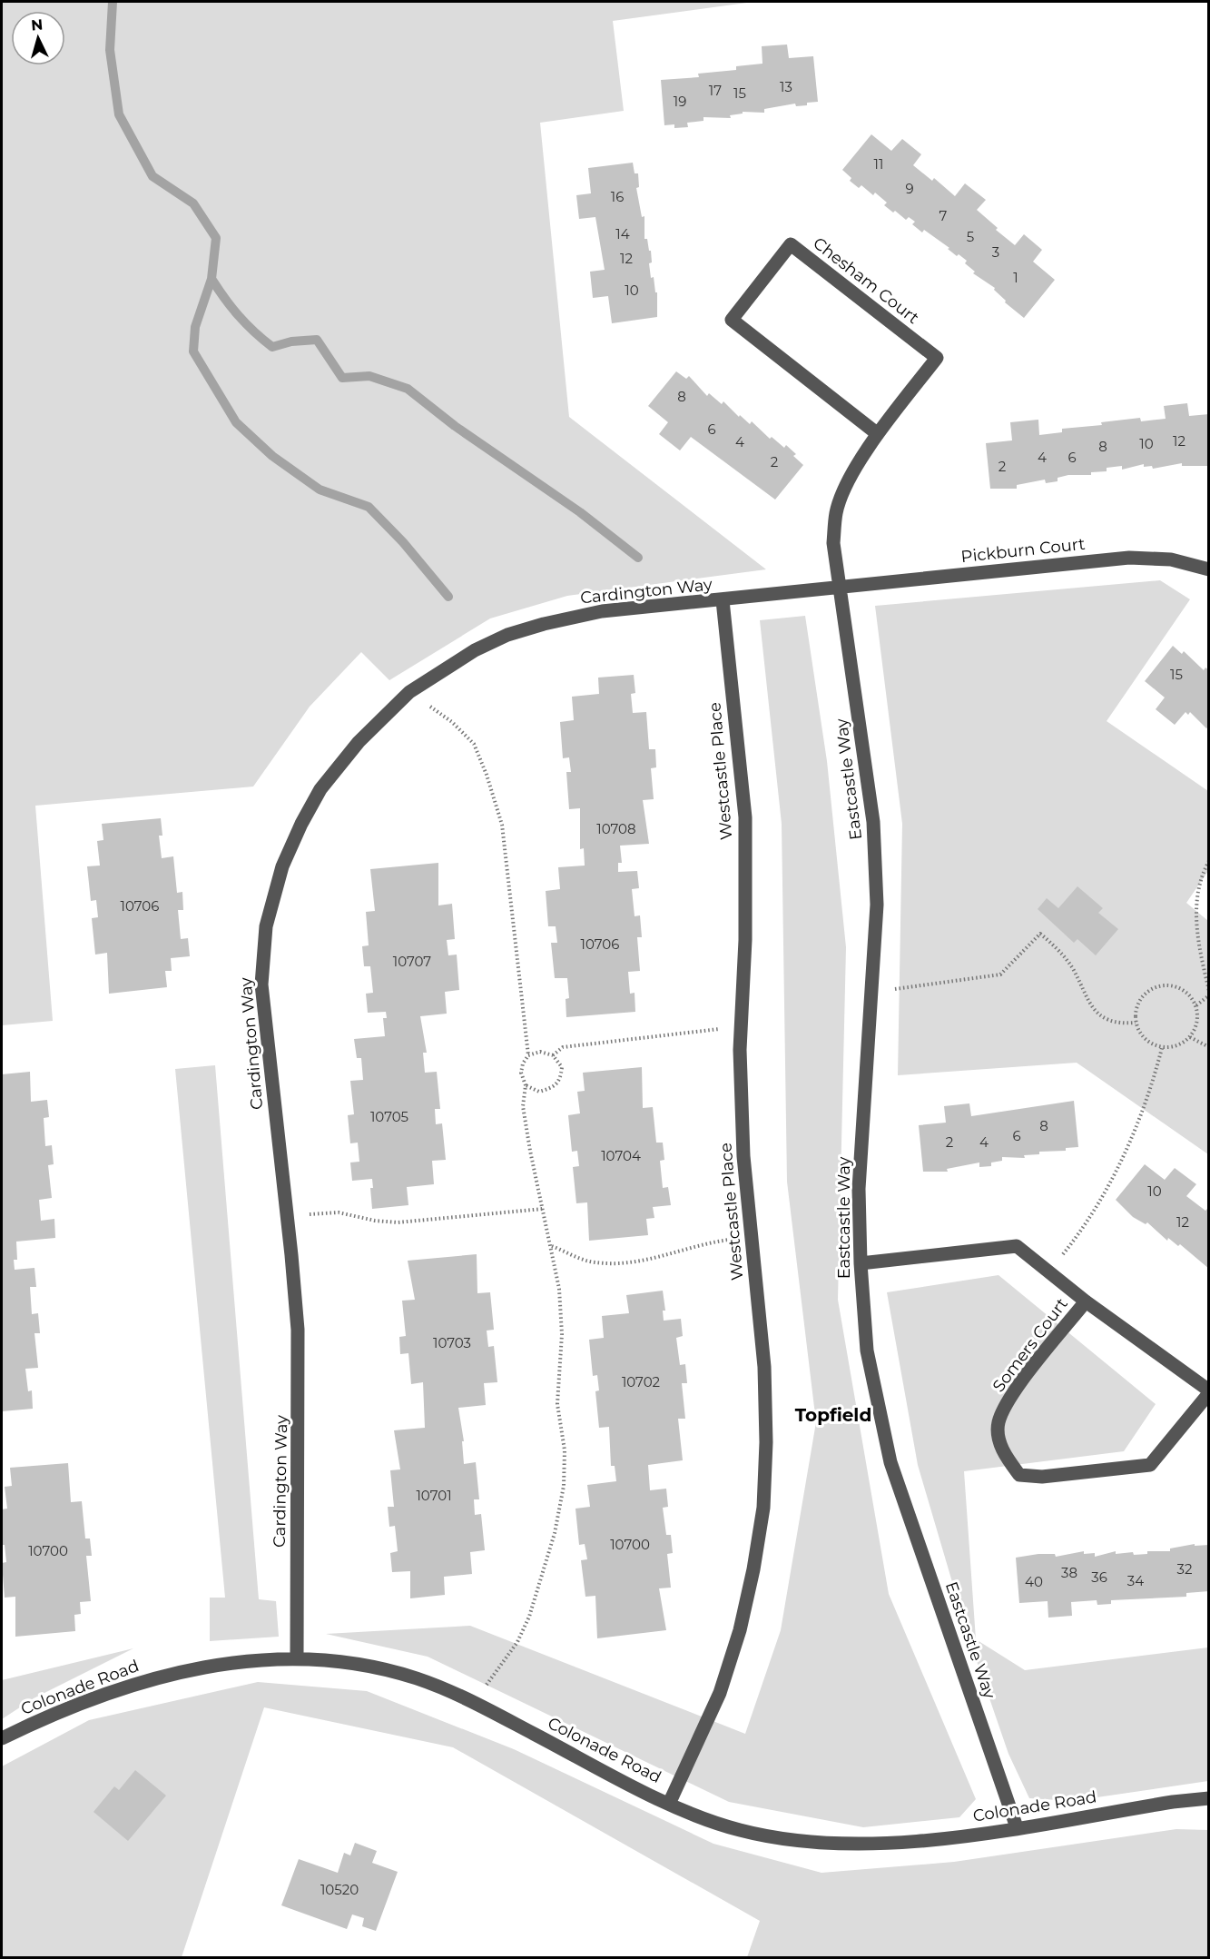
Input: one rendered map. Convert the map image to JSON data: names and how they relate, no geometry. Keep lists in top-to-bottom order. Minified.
{"streets":{"street":["Chesham Court","Pickburn Court","Cardington Way","Westcastle Place","Eastcastle Way","Somers Court","Colonade Road"]},"crossings":[["Chesham Court","Pickburn Court"],["Chesham Court","Cardington Way"],["Chesham Court","Eastcastle Way"],["Pickburn Court","Cardington Way"],["Pickburn Court","Eastcastle Way"],["Cardington Way","Westcastle Place"],["Cardington Way","Eastcastle Way"],["Cardington Way","Colonade Road"],["Westcastle Place","Colonade Road"],["Eastcastle Way","Somers Court"],["Eastcastle Way","Colonade Road"]],"districts":["Topfield"],"house_numbers":["13","17","15","19","11","9","16","7","14","5","3","12","1","10","8","6","12","4","10","8","4","6","2","2","15","10708","10706","10706","10707","10705","8","6","2","4","10704","10","12","10703","10702","10701","10700","10700","32","38","36","34","40","10520"],"north":"top"}
